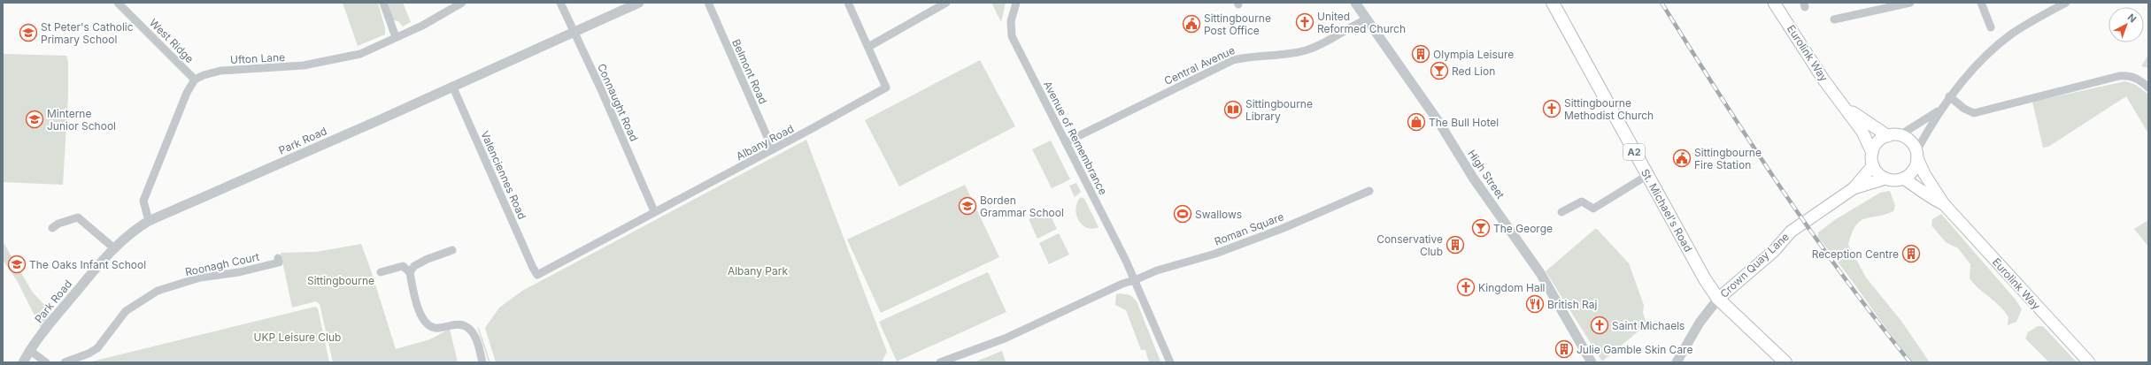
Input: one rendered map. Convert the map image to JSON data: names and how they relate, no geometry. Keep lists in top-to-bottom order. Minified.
{"streets":{"main road":["Eurolink Way","A2","St. Michael's Road","Crown Quay Lane"],"street":["West Ridge","Ufton Lane","Central Avenue","Belmont Road","Connaught Road","Avenue of Remembrance","Park Road","Albany Road","High Street","Valenciennes Road","Roman Square","Roonagh Court"]},"crossings":[["West Ridge","Ufton Lane"],["Eurolink Way","Crown Quay Lane"],["Central Avenue","Avenue of Remembrance"],["Central Avenue","High Street"],["Belmont Road","Albany Road"],["Connaught Road","Park Road"],["Connaught Road","Albany Road"],["Avenue of Remembrance","Roman Square"],["Park Road","Valenciennes Road"],["Albany Road","Valenciennes Road"],["St. Michael's Road","Crown Quay Lane"]],"parks":["Albany Park","Sittingbourne","UKP Leisure Club"],"places":{"church":["United Reformed Church","Sittingbourne Methodist Church","Kingdom Hall","Saint Michaels"],"public building":["Sittingbourne Post Office","Sittingbourne Fire Station"],"school or university":["St Peter's Catholic Primary School","Minterne Junior School","Borden Grammar School","The Oaks Infant School"],"building":["Olympia Leisure","Conservative Club","Reception Centre","Julie Gamble Skin Care"],"bar":["Red Lion","The George"],"library":["Sittingbourne Library"],"shop":["The Bull Hotel"],"sports":["Swallows"],"restaurant":["British Raj"]},"north":"top right"}
